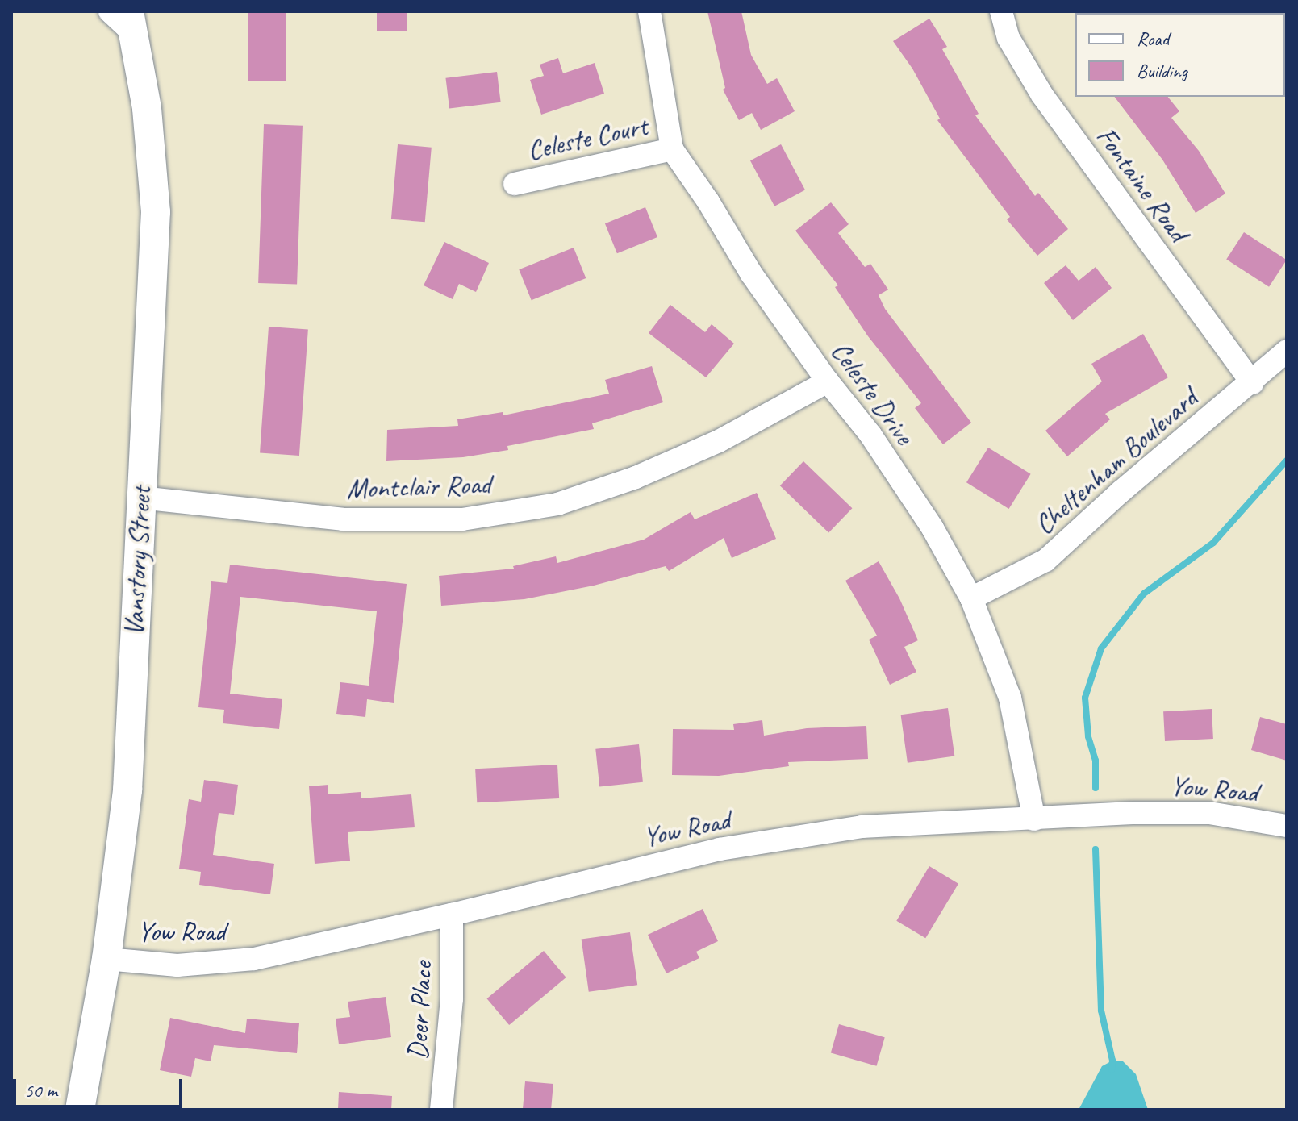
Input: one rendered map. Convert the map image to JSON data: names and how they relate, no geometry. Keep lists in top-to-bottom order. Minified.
{"streets":{"street":["Celeste Court","Fontaine Road","Celeste Drive","Cheltenham Boulevard","Montclair Road","Vanstory Street","Yow Road","Deer Place"]},"crossings":[["Celeste Court","Celeste Drive"],["Fontaine Road","Cheltenham Boulevard"],["Celeste Drive","Cheltenham Boulevard"],["Celeste Drive","Montclair Road"],["Celeste Drive","Yow Road"],["Montclair Road","Vanstory Street"],["Vanstory Street","Yow Road"],["Yow Road","Deer Place"]],"legend":["Road","Building"],"scale_bar":"50 m"}
